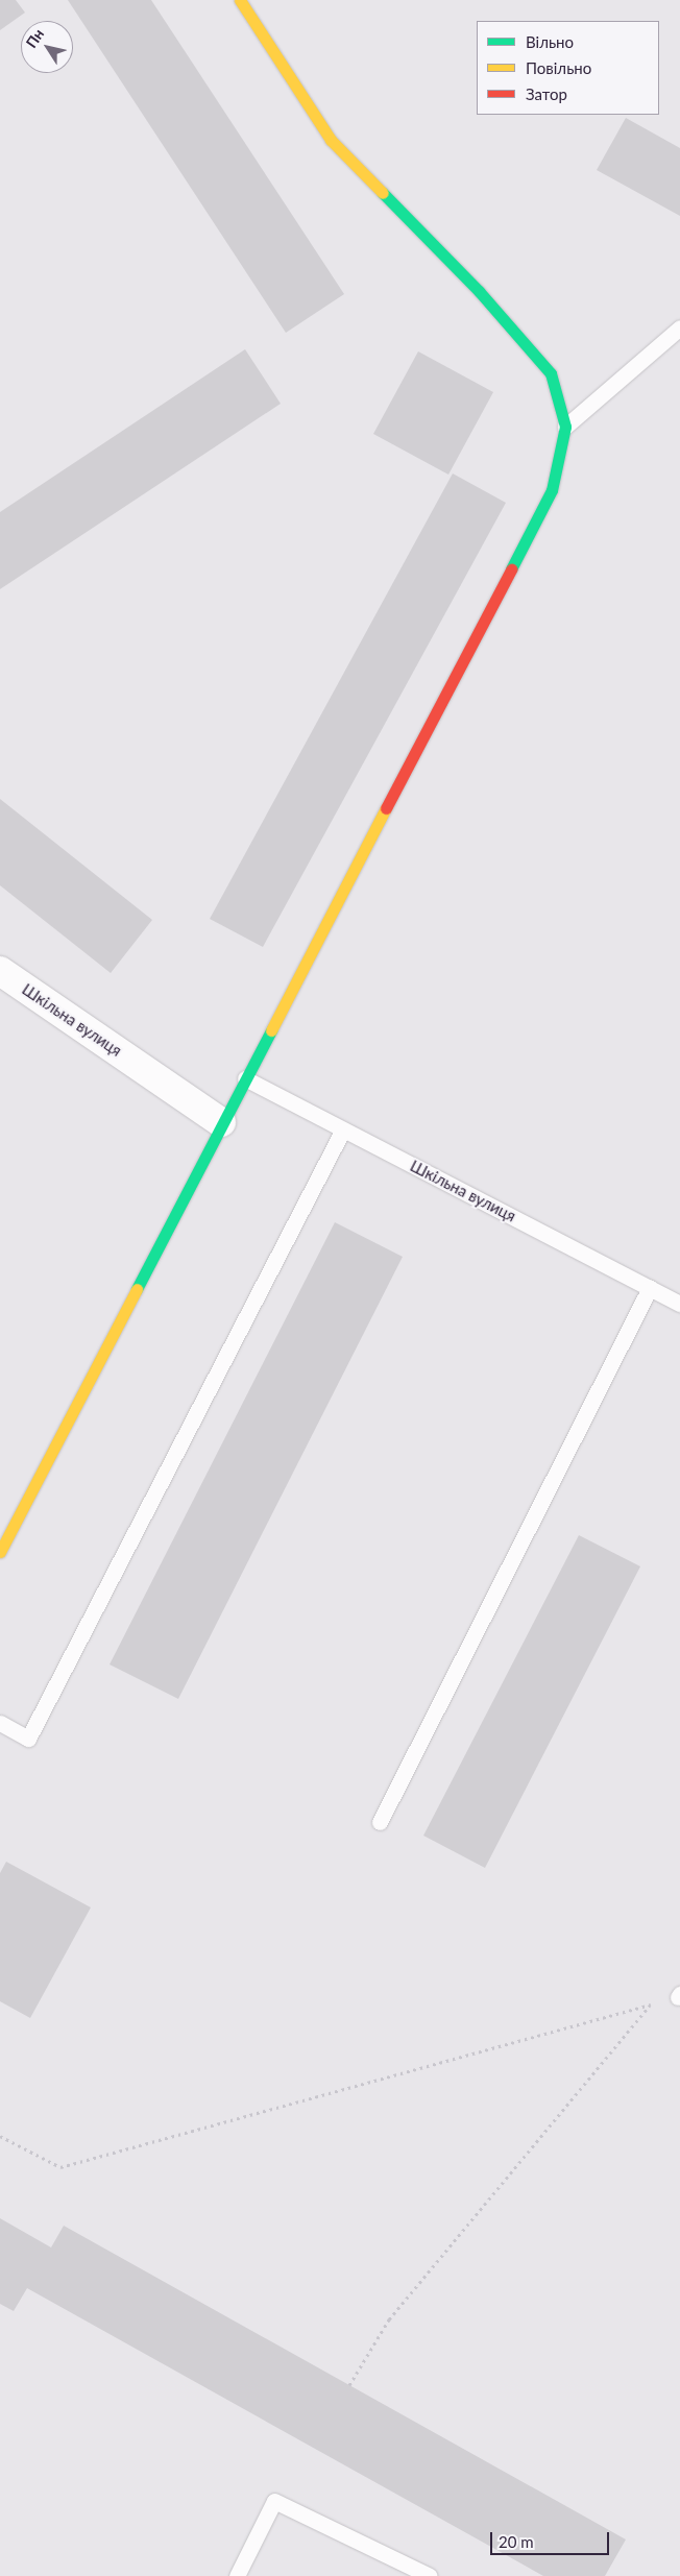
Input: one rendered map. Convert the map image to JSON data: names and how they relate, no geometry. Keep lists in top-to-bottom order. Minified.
{"streets":{"street":["Шкільна вулиця"]},"legend":["Вільно","Повільно","Затор"],"scale_bar":"20 m","north":"top left"}
